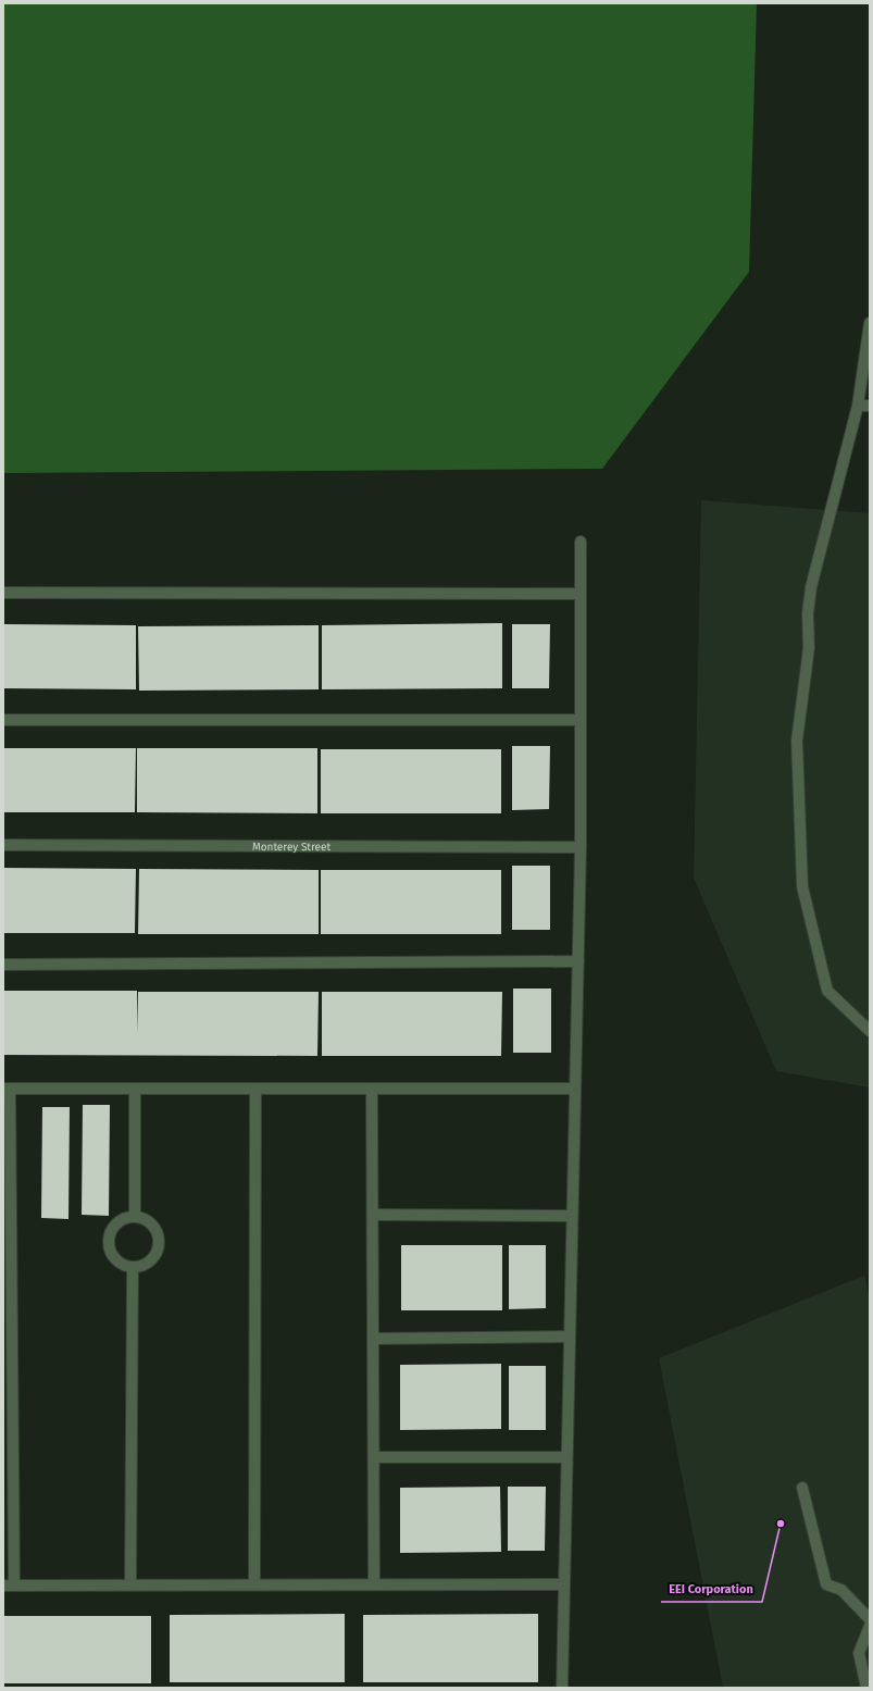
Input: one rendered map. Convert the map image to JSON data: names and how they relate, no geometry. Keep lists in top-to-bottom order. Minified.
{"streets":{"street":["Monterey Street"]},"places":["EEI Corporation"]}
